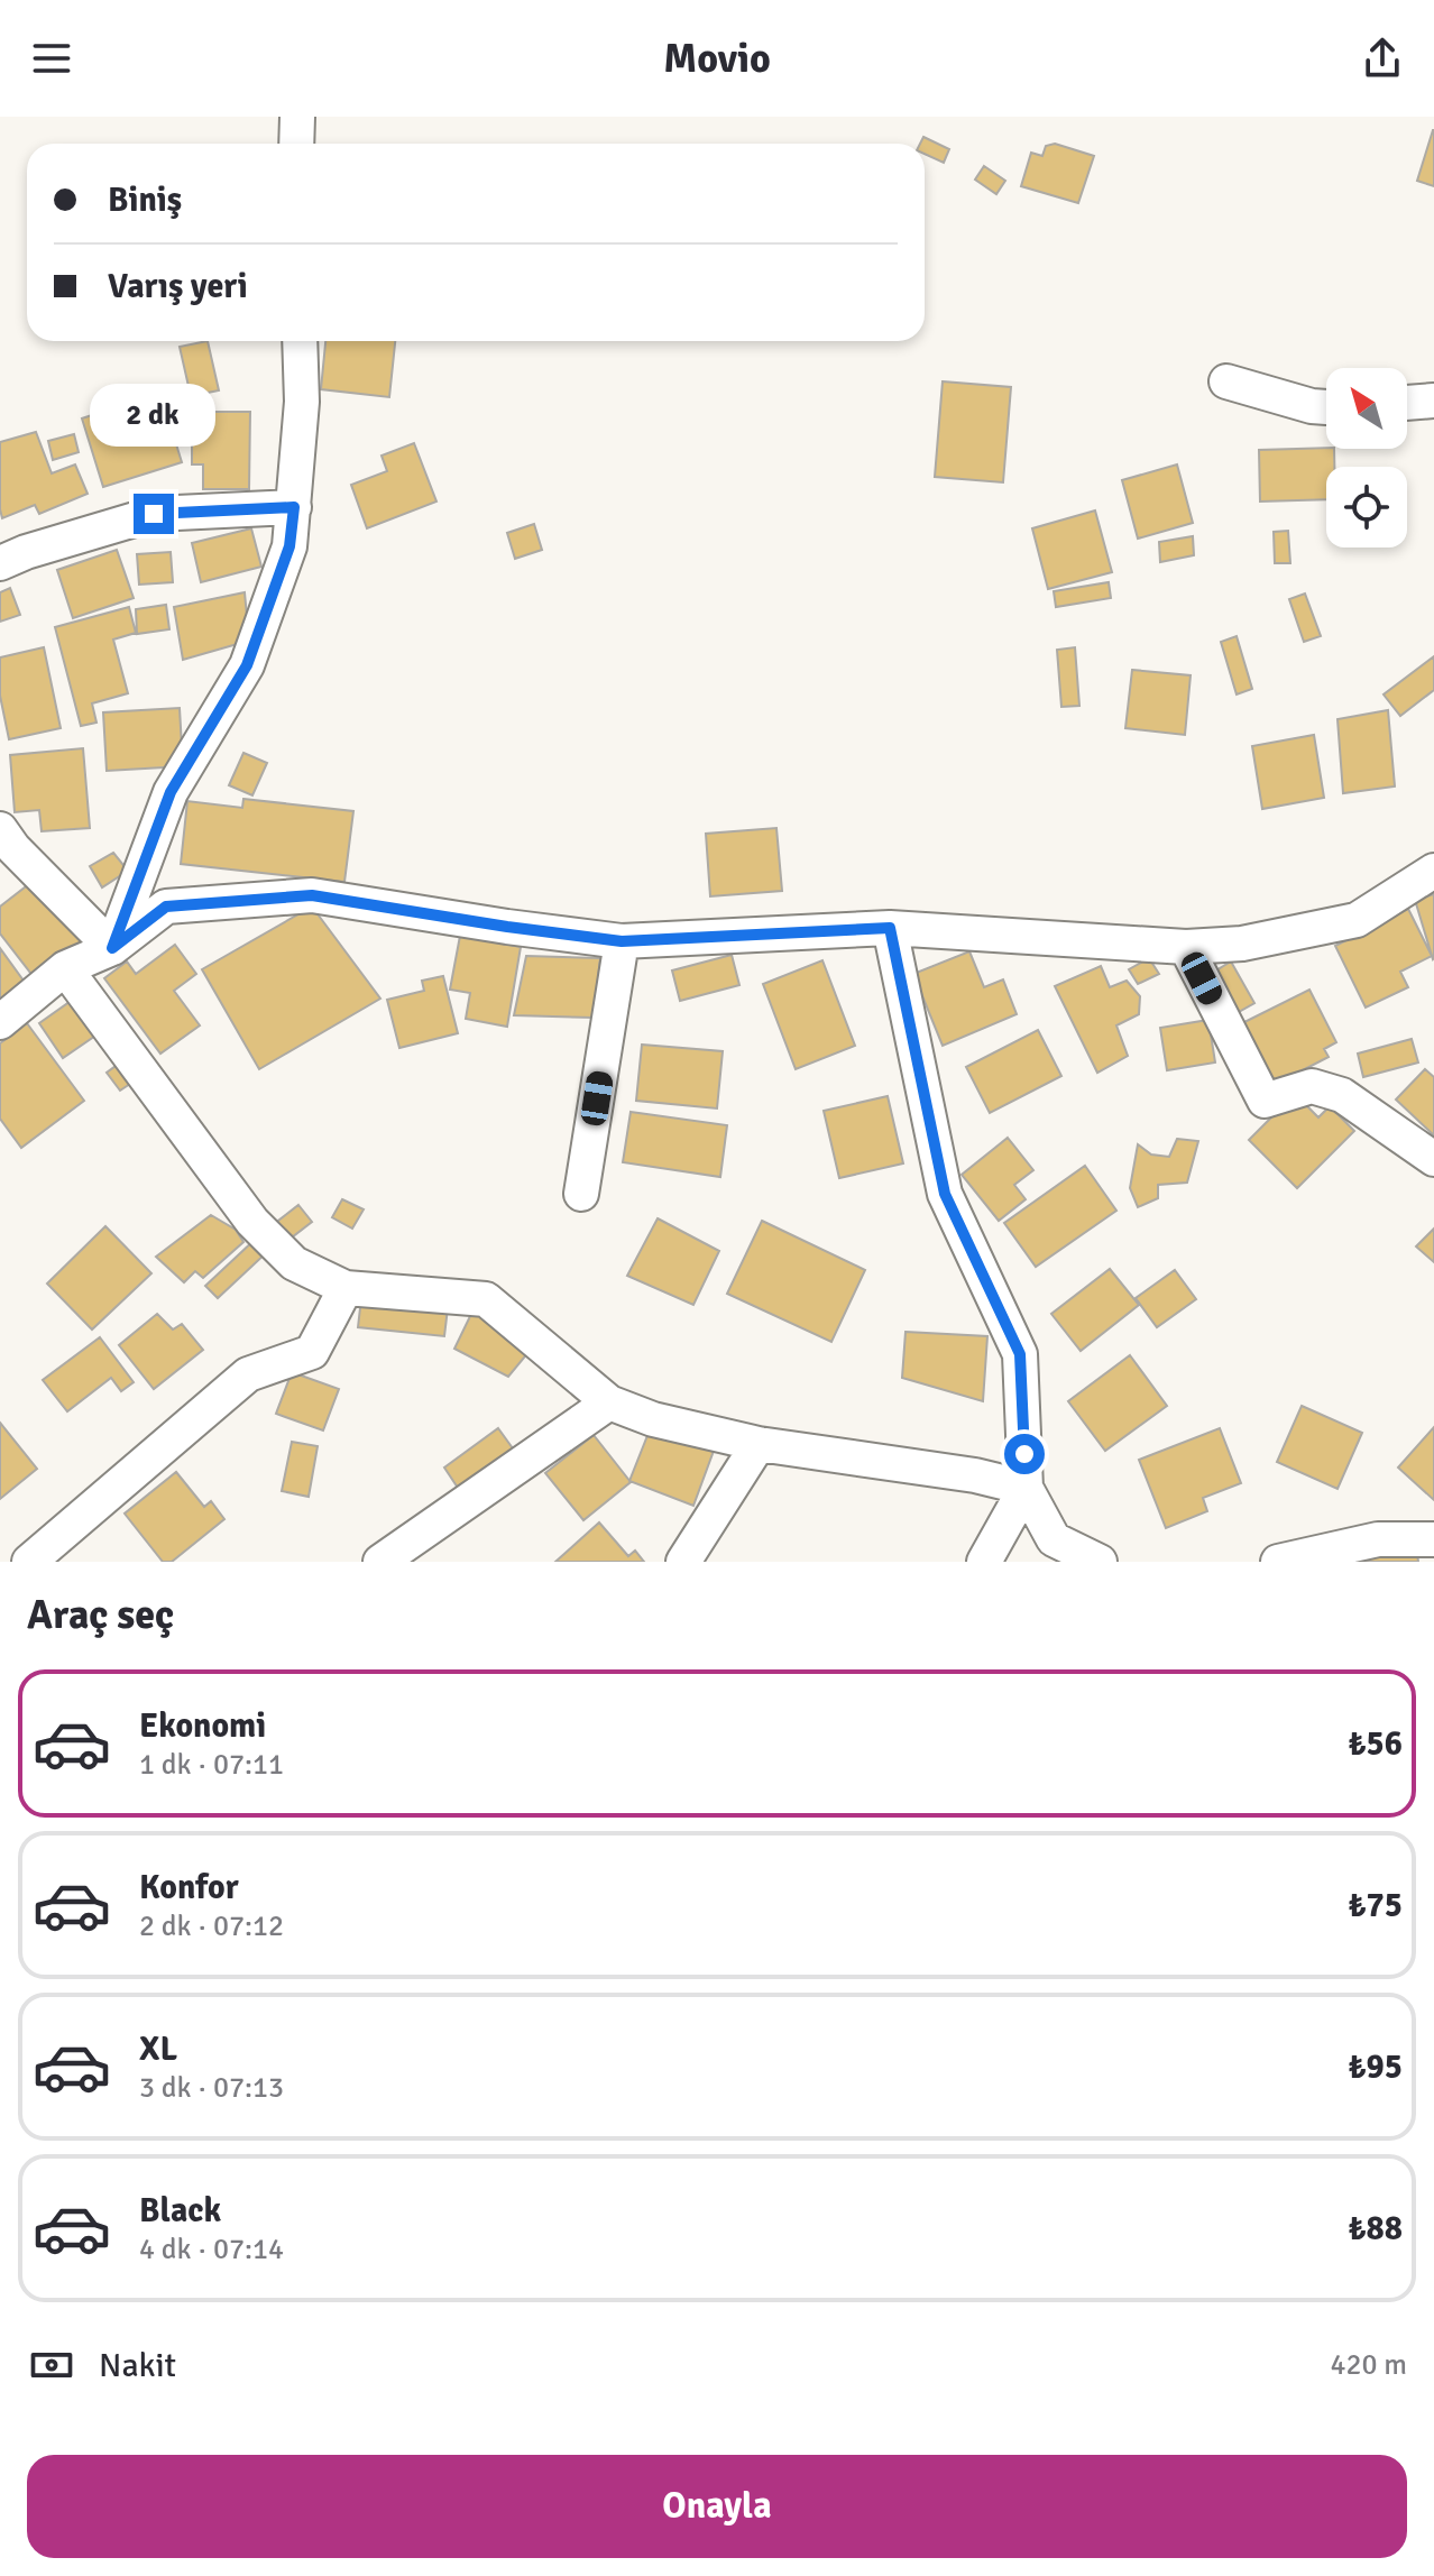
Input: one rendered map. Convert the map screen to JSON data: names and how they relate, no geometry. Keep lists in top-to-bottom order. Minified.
{"north":"top left","page":{"header":"Movio","banner":["Biniş","Varış yeri"],"bubble":"2 dk","heading":"Araç seç","list":[{"name":"Ekonomi","note":"1 dk · 07:11","value":"₺56"},{"name":"Konfor","note":"2 dk · 07:12","value":"₺75"},{"name":"XL","note":"3 dk · 07:13","value":"₺95"},{"name":"Black","note":"4 dk · 07:14","value":"₺88"}],"pay":["Nakit","420 m"],"buttons":"Onayla"}}
